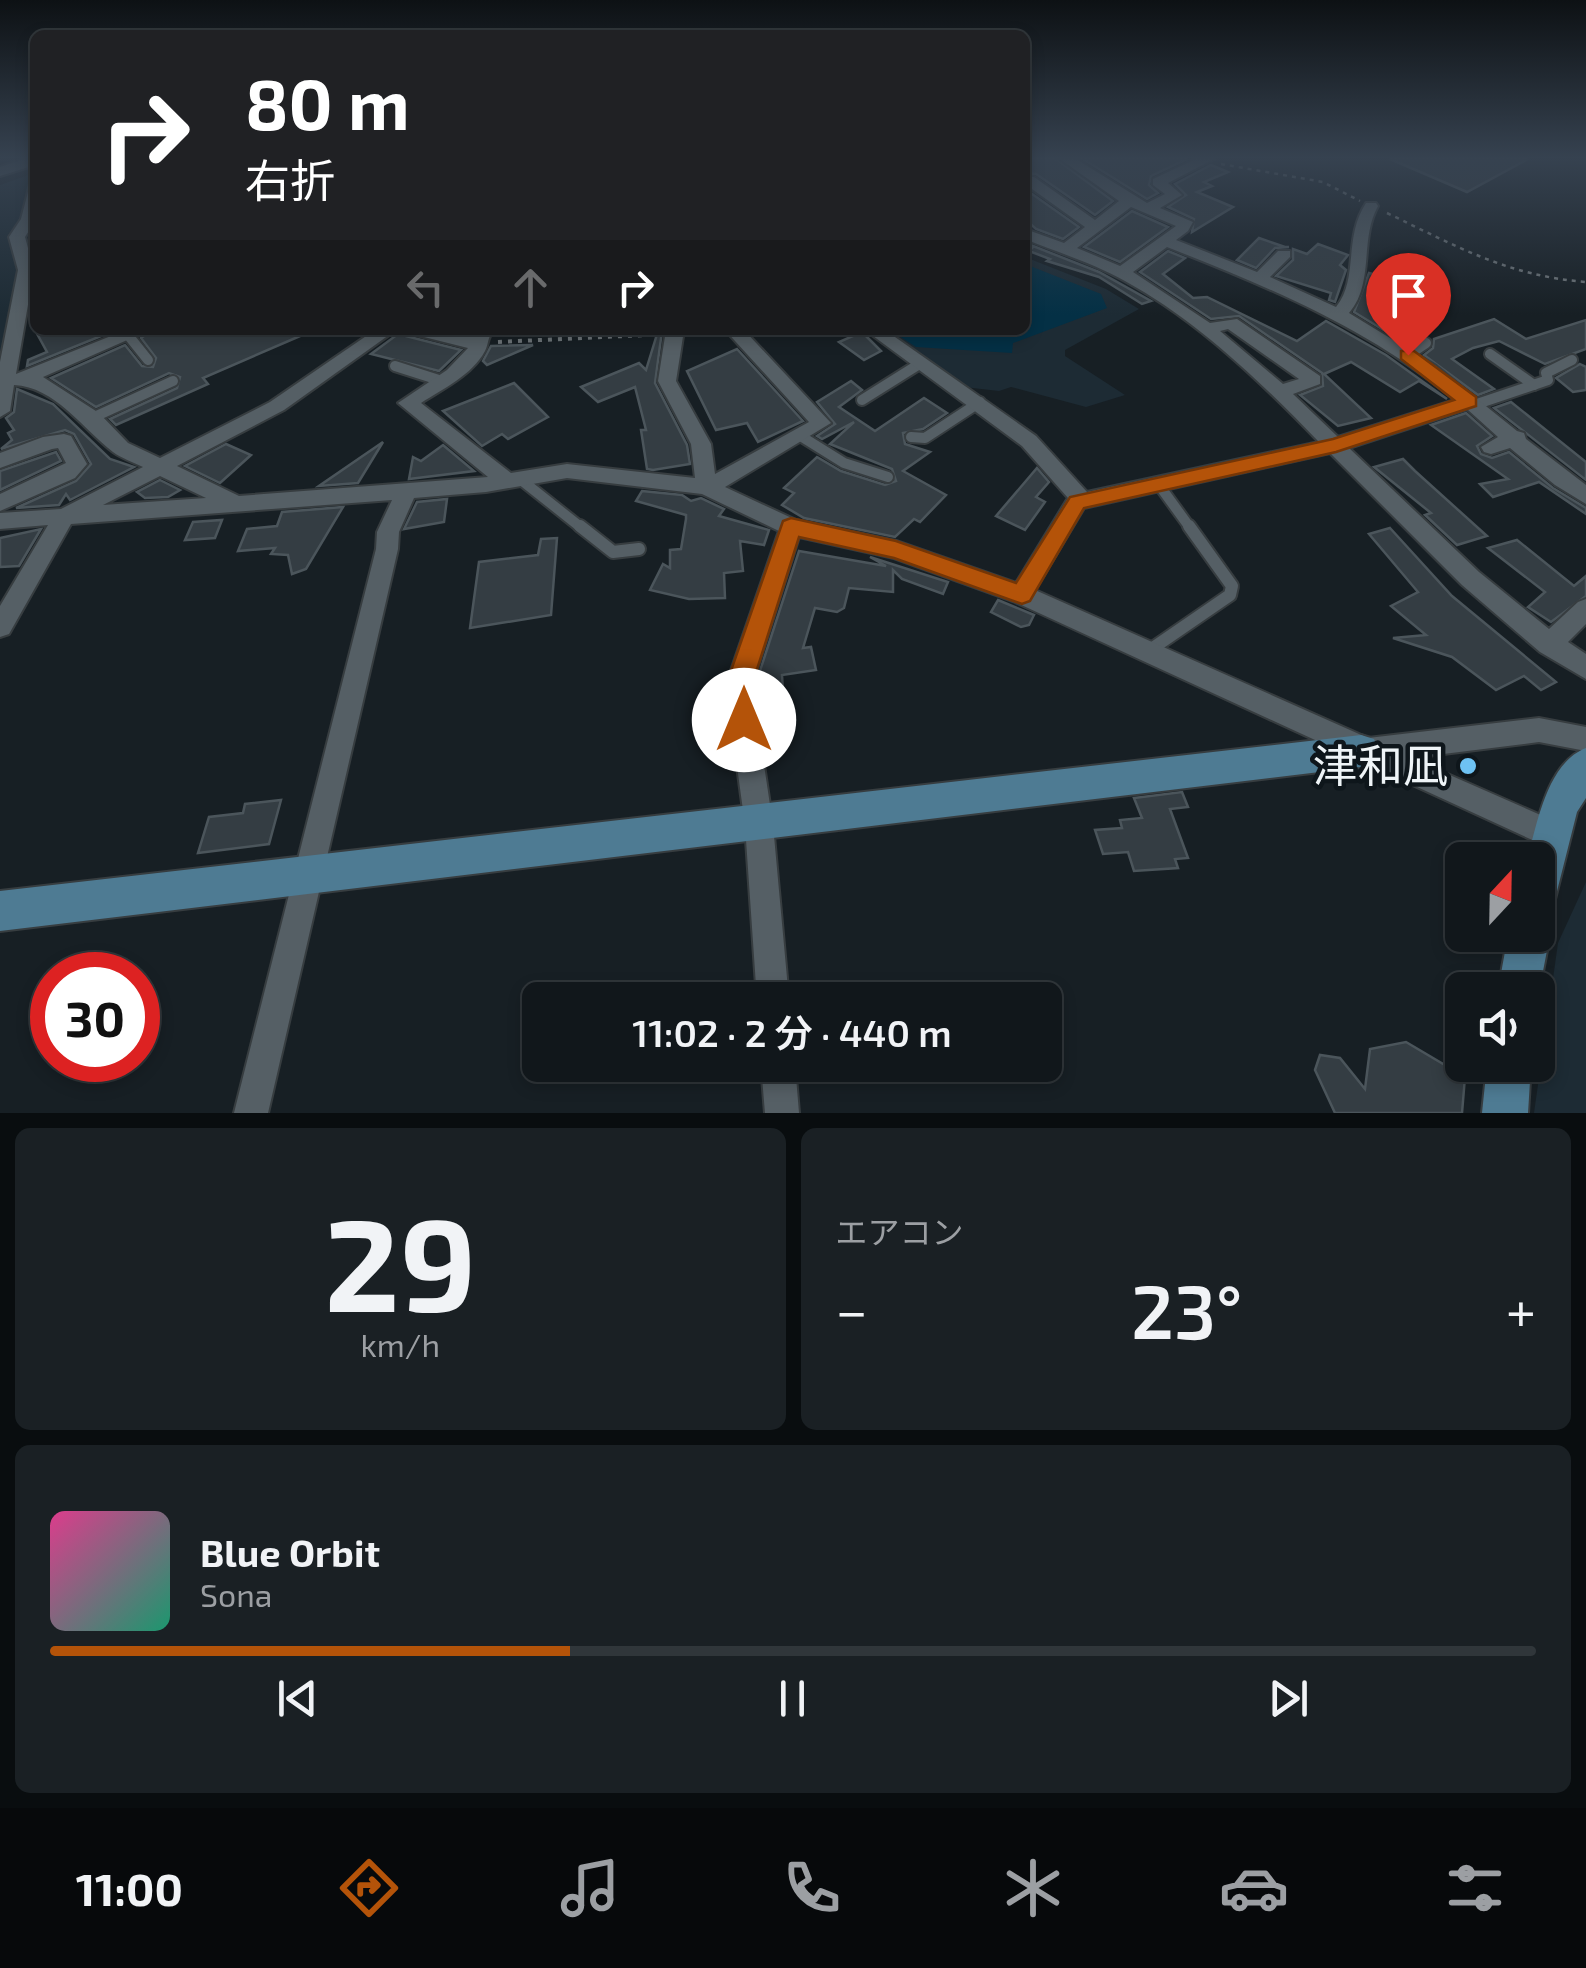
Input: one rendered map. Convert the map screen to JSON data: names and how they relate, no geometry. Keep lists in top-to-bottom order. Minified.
{"places":["津和凪"],"north":"top","page":{"turn":["80 m","右折"],"limit":"30","trip":"11:02 · 2 分 · 440 m","tile":[["29","km/h"],"エアコン"],"heat":["−","23°","+"],"song":["Blue Orbit","Sona"],"tabs":"11:00"}}
